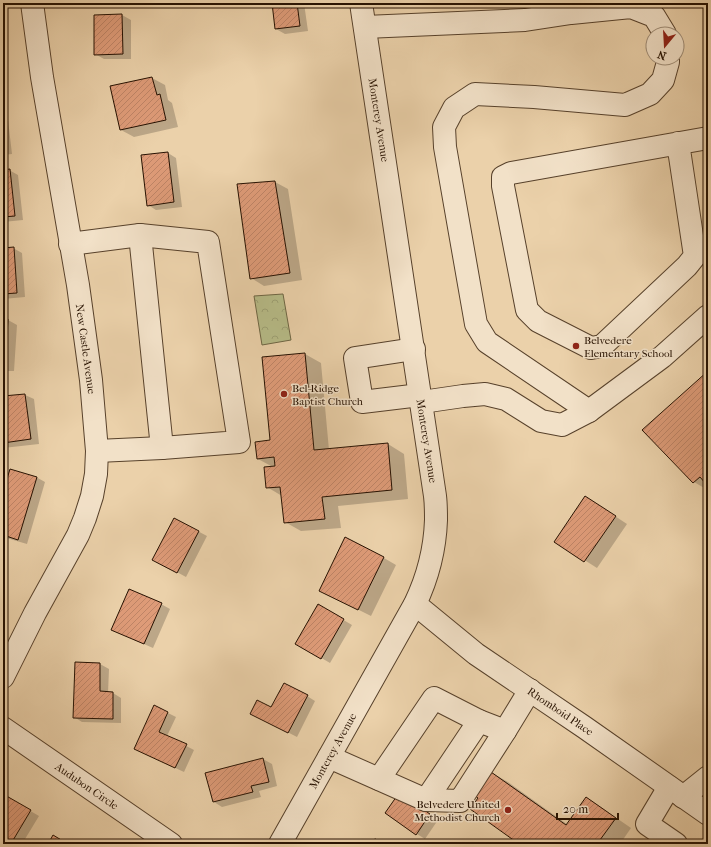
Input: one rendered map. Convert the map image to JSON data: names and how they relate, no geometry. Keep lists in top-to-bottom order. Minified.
{"streets":{"street":["Monterey Avenue","New Castle Avenue","Rhomboid Place","Audubon Circle"]},"crossings":[["Monterey Avenue","Rhomboid Place"]],"places":["Belvedere Elementary School","Bel-Ridge Baptist Church","Belvedere United Methodist Church"],"scale_bar":"20 m","north":"bottom"}
